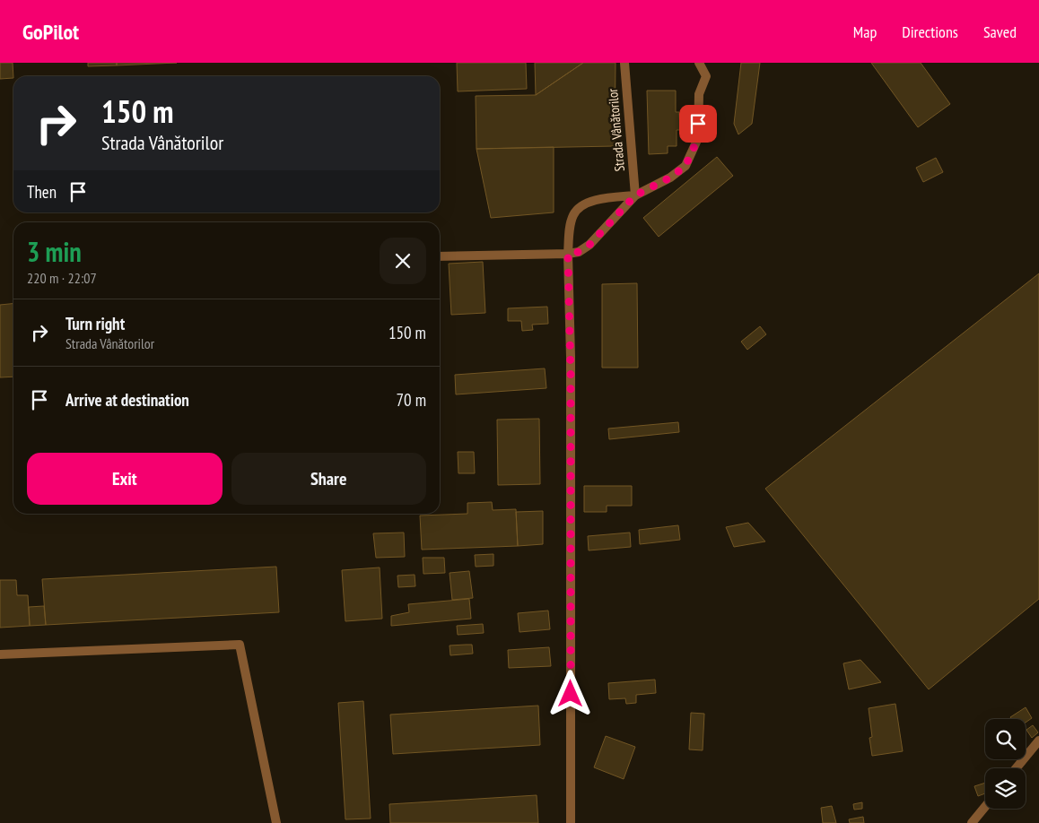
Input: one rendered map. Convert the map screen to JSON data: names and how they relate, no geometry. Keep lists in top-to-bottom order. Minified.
{"streets":{"street":["Strada Vânătorilor"]},"page":{"header":"GoPilot","nav":["Map","Directions","Saved"],"turn":["150 m","Strada Vânătorilor"],"then":"Then","heading":["3 min","220 m · 22:07"],"list":[{"name":"Turn right","note":"Strada Vânătorilor","value":"150 m"},{"name":"Arrive at destination","value":"70 m"}],"buttons":["Exit","Share"]}}
